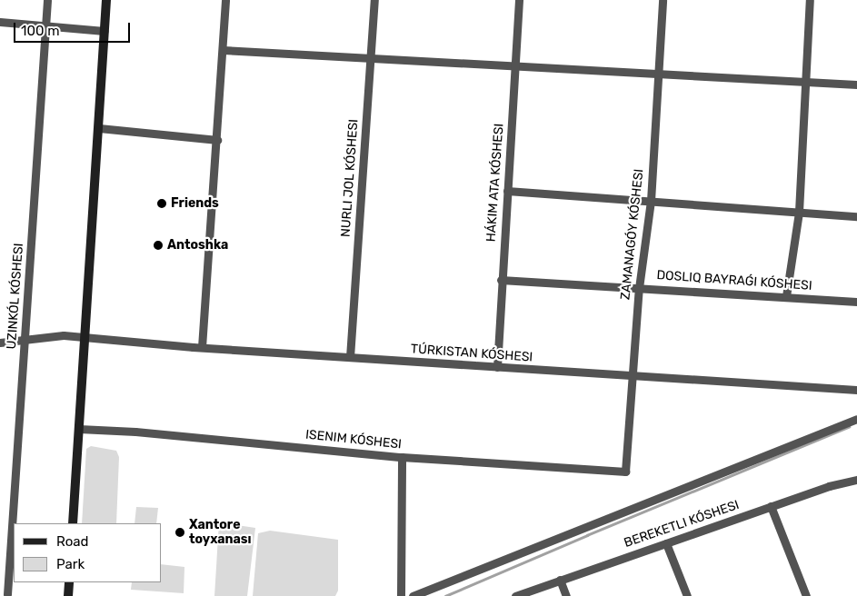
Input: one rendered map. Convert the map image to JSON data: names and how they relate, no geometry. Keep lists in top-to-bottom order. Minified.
{"streets":{"street":["HÁKIM ATA KÓSHESI","ZAMANAGÓY KÓSHESI","TÚRKISTAN KÓSHESI","ISENIM KÓSHESI","BEREKETLI KÓSHESI"]},"crossings":[["HÁKIM ATA KÓSHESI","TÚRKISTAN KÓSHESI"],["ZAMANAGÓY KÓSHESI","TÚRKISTAN KÓSHESI"],["ZAMANAGÓY KÓSHESI","ISENIM KÓSHESI"]],"places":["Friends","Antoshka","Xantore toyxanası"],"legend":["Road","Park"],"scale_bar":"100 m"}
